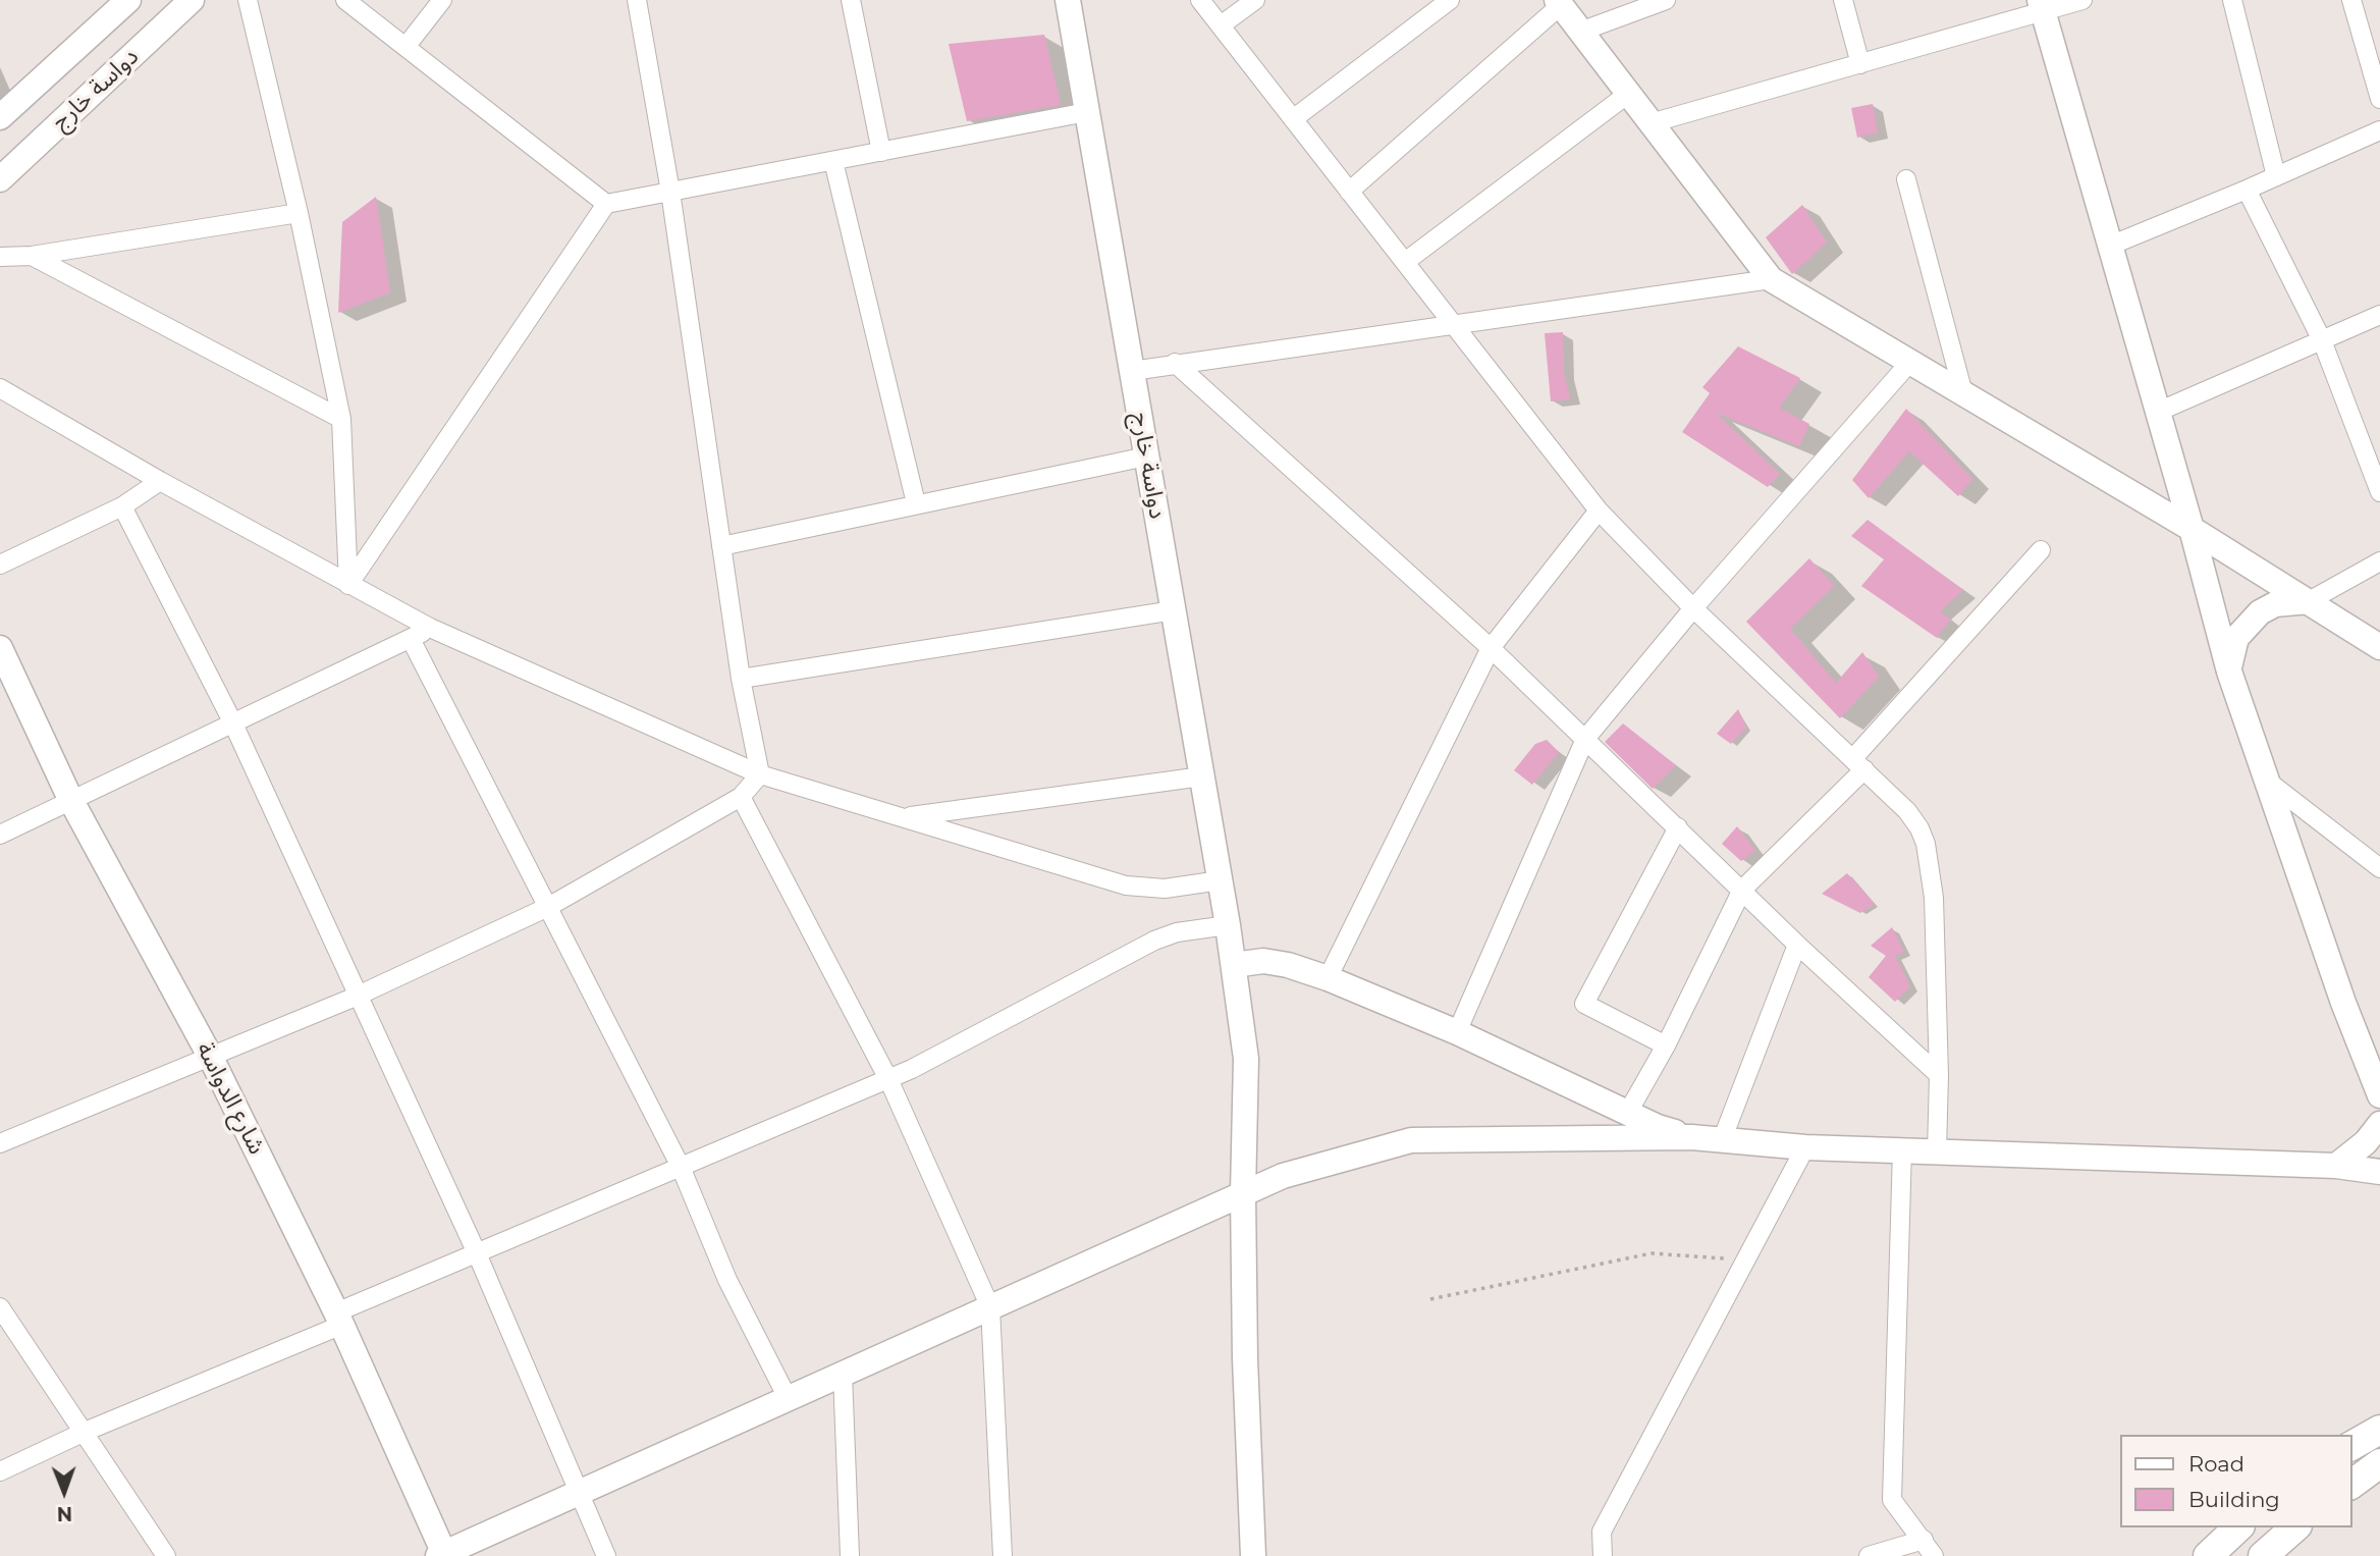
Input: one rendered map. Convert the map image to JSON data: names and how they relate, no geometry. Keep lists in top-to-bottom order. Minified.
{"streets":{"street":["دواسة خارج","شارع الدواسة"]},"legend":["Road","Building"],"north":"bottom"}
